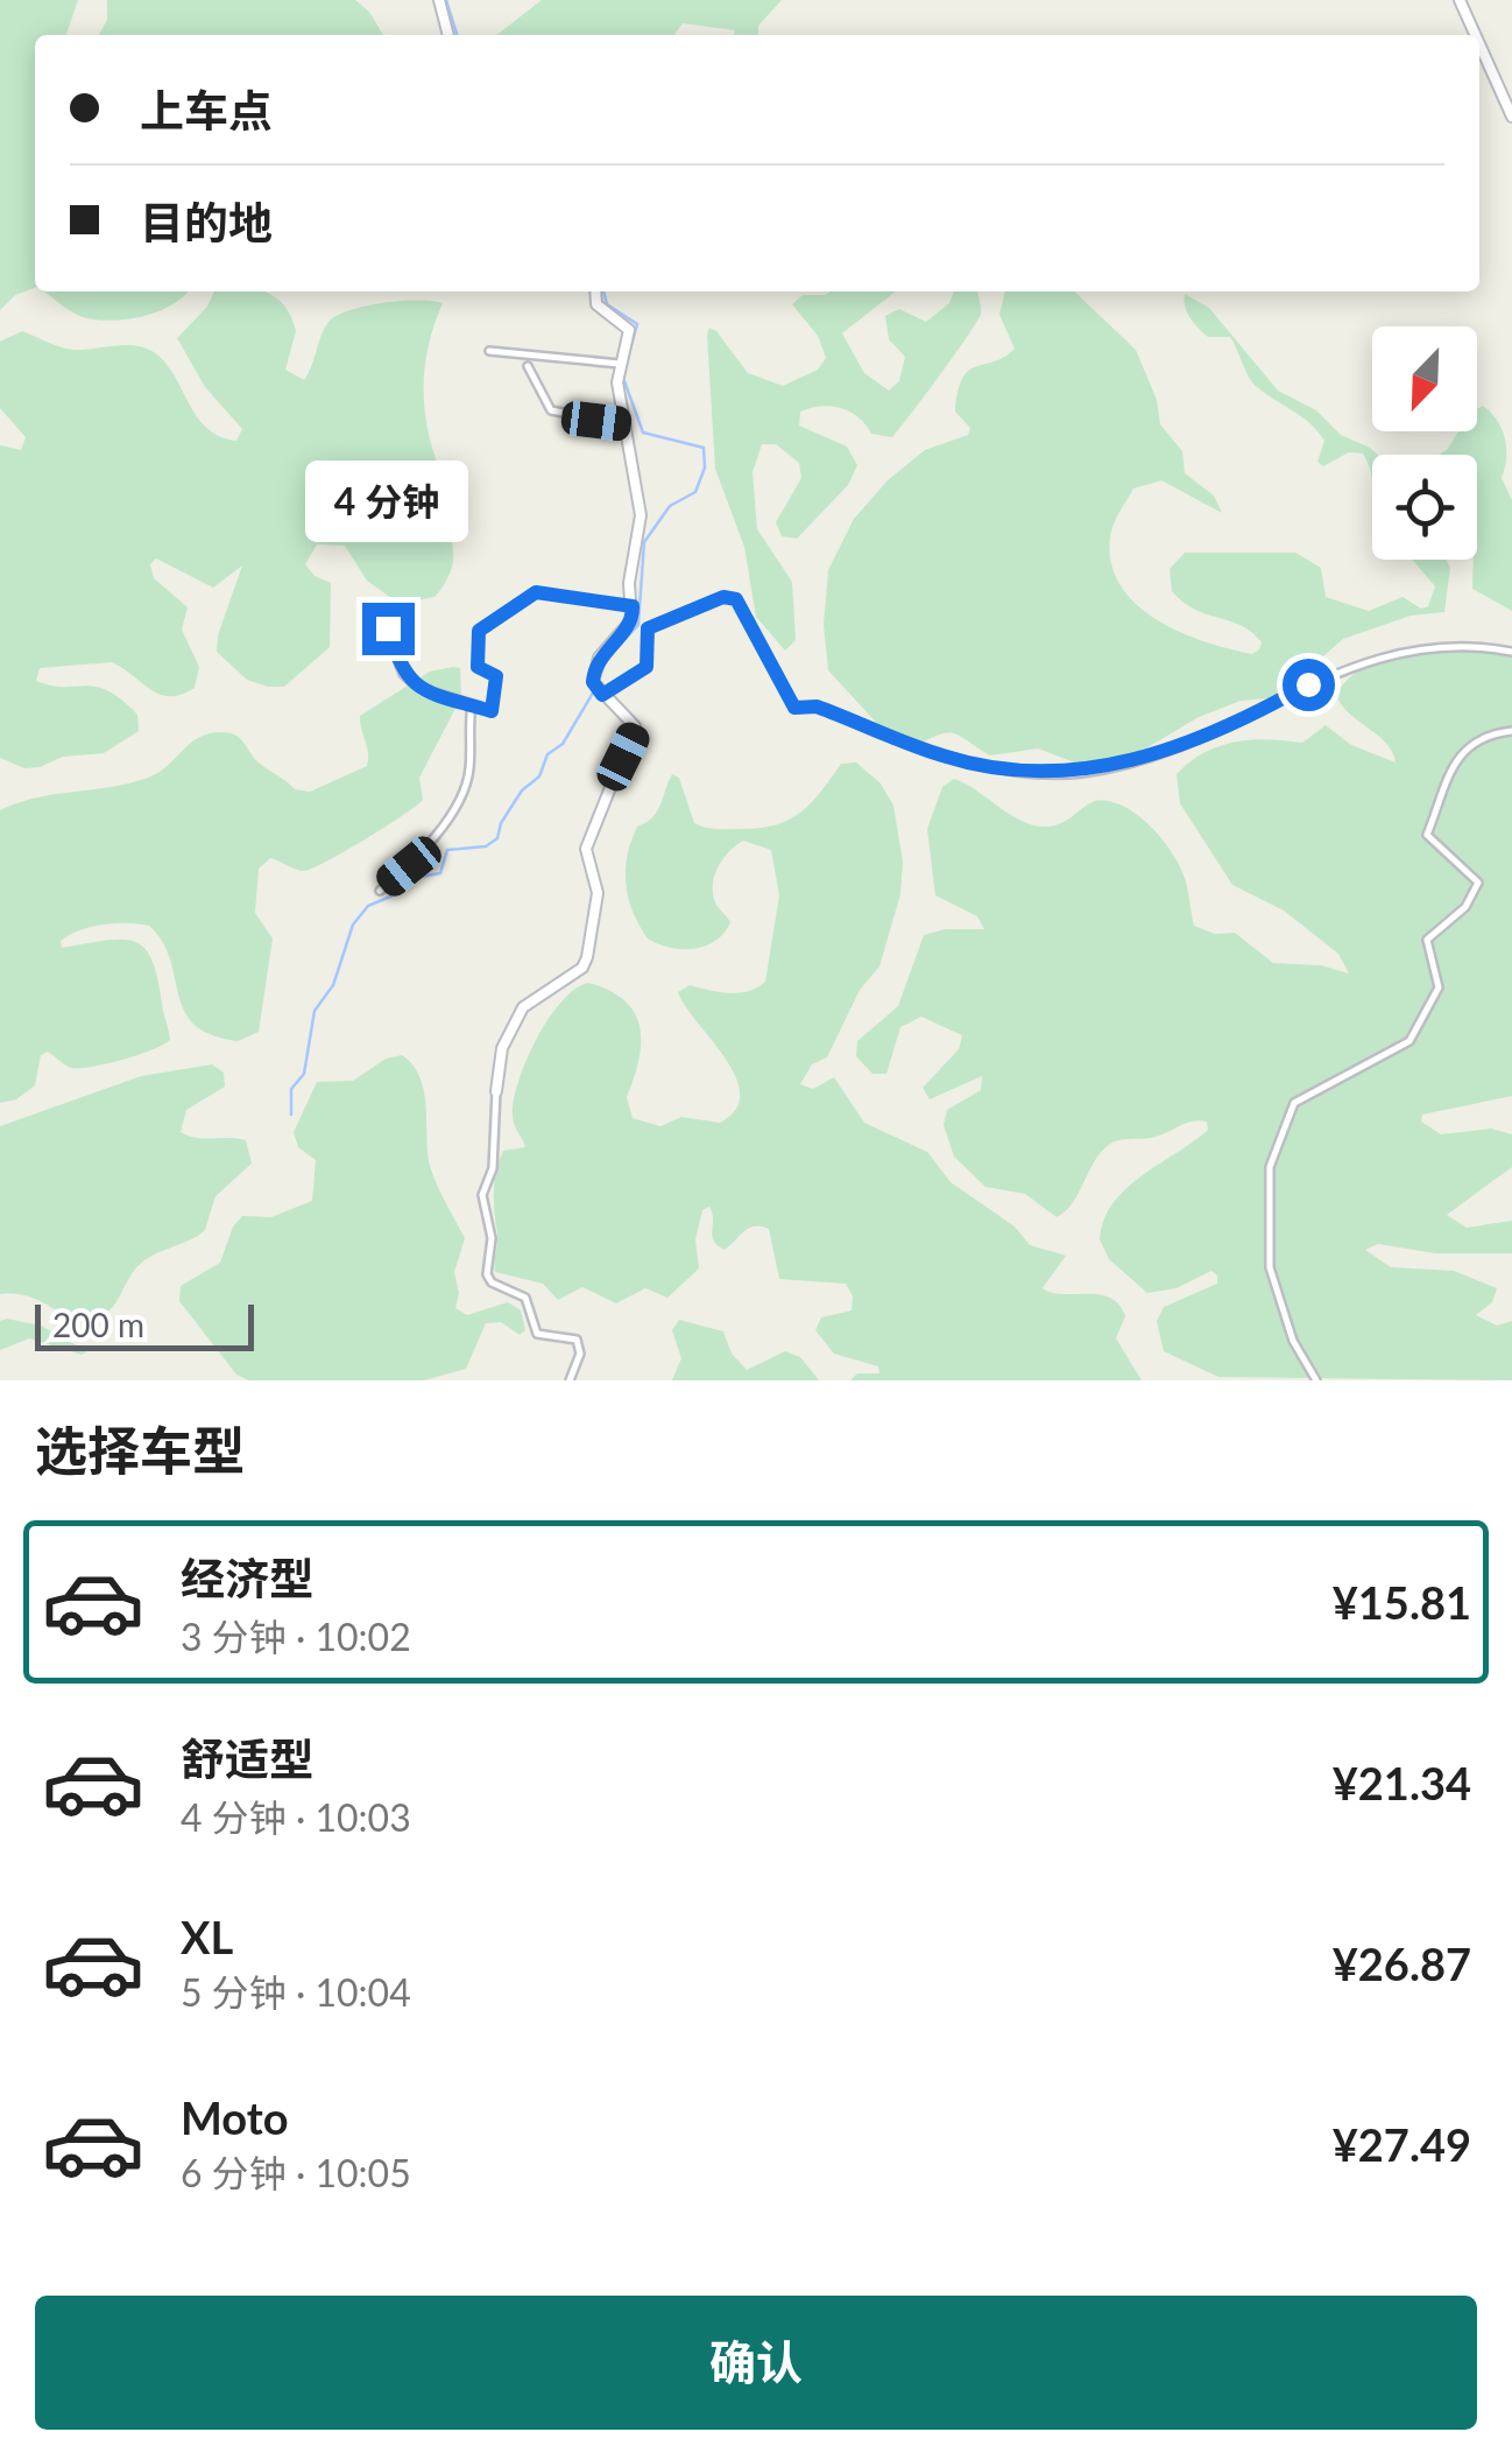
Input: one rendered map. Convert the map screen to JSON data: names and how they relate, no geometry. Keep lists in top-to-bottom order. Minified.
{"scale_bar":"200 m","north":"bottom left","page":{"banner":["上车点","目的地"],"bubble":"4 分钟","scale":"200 m","heading":"选择车型","list":[{"name":"经济型","note":"3 分钟 · 10:02","value":"¥15.81"},{"name":"舒适型","note":"4 分钟 · 10:03","value":"¥21.34"},{"name":"XL","note":"5 分钟 · 10:04","value":"¥26.87"},{"name":"Moto","note":"6 分钟 · 10:05","value":"¥27.49"}],"buttons":"确认"}}
